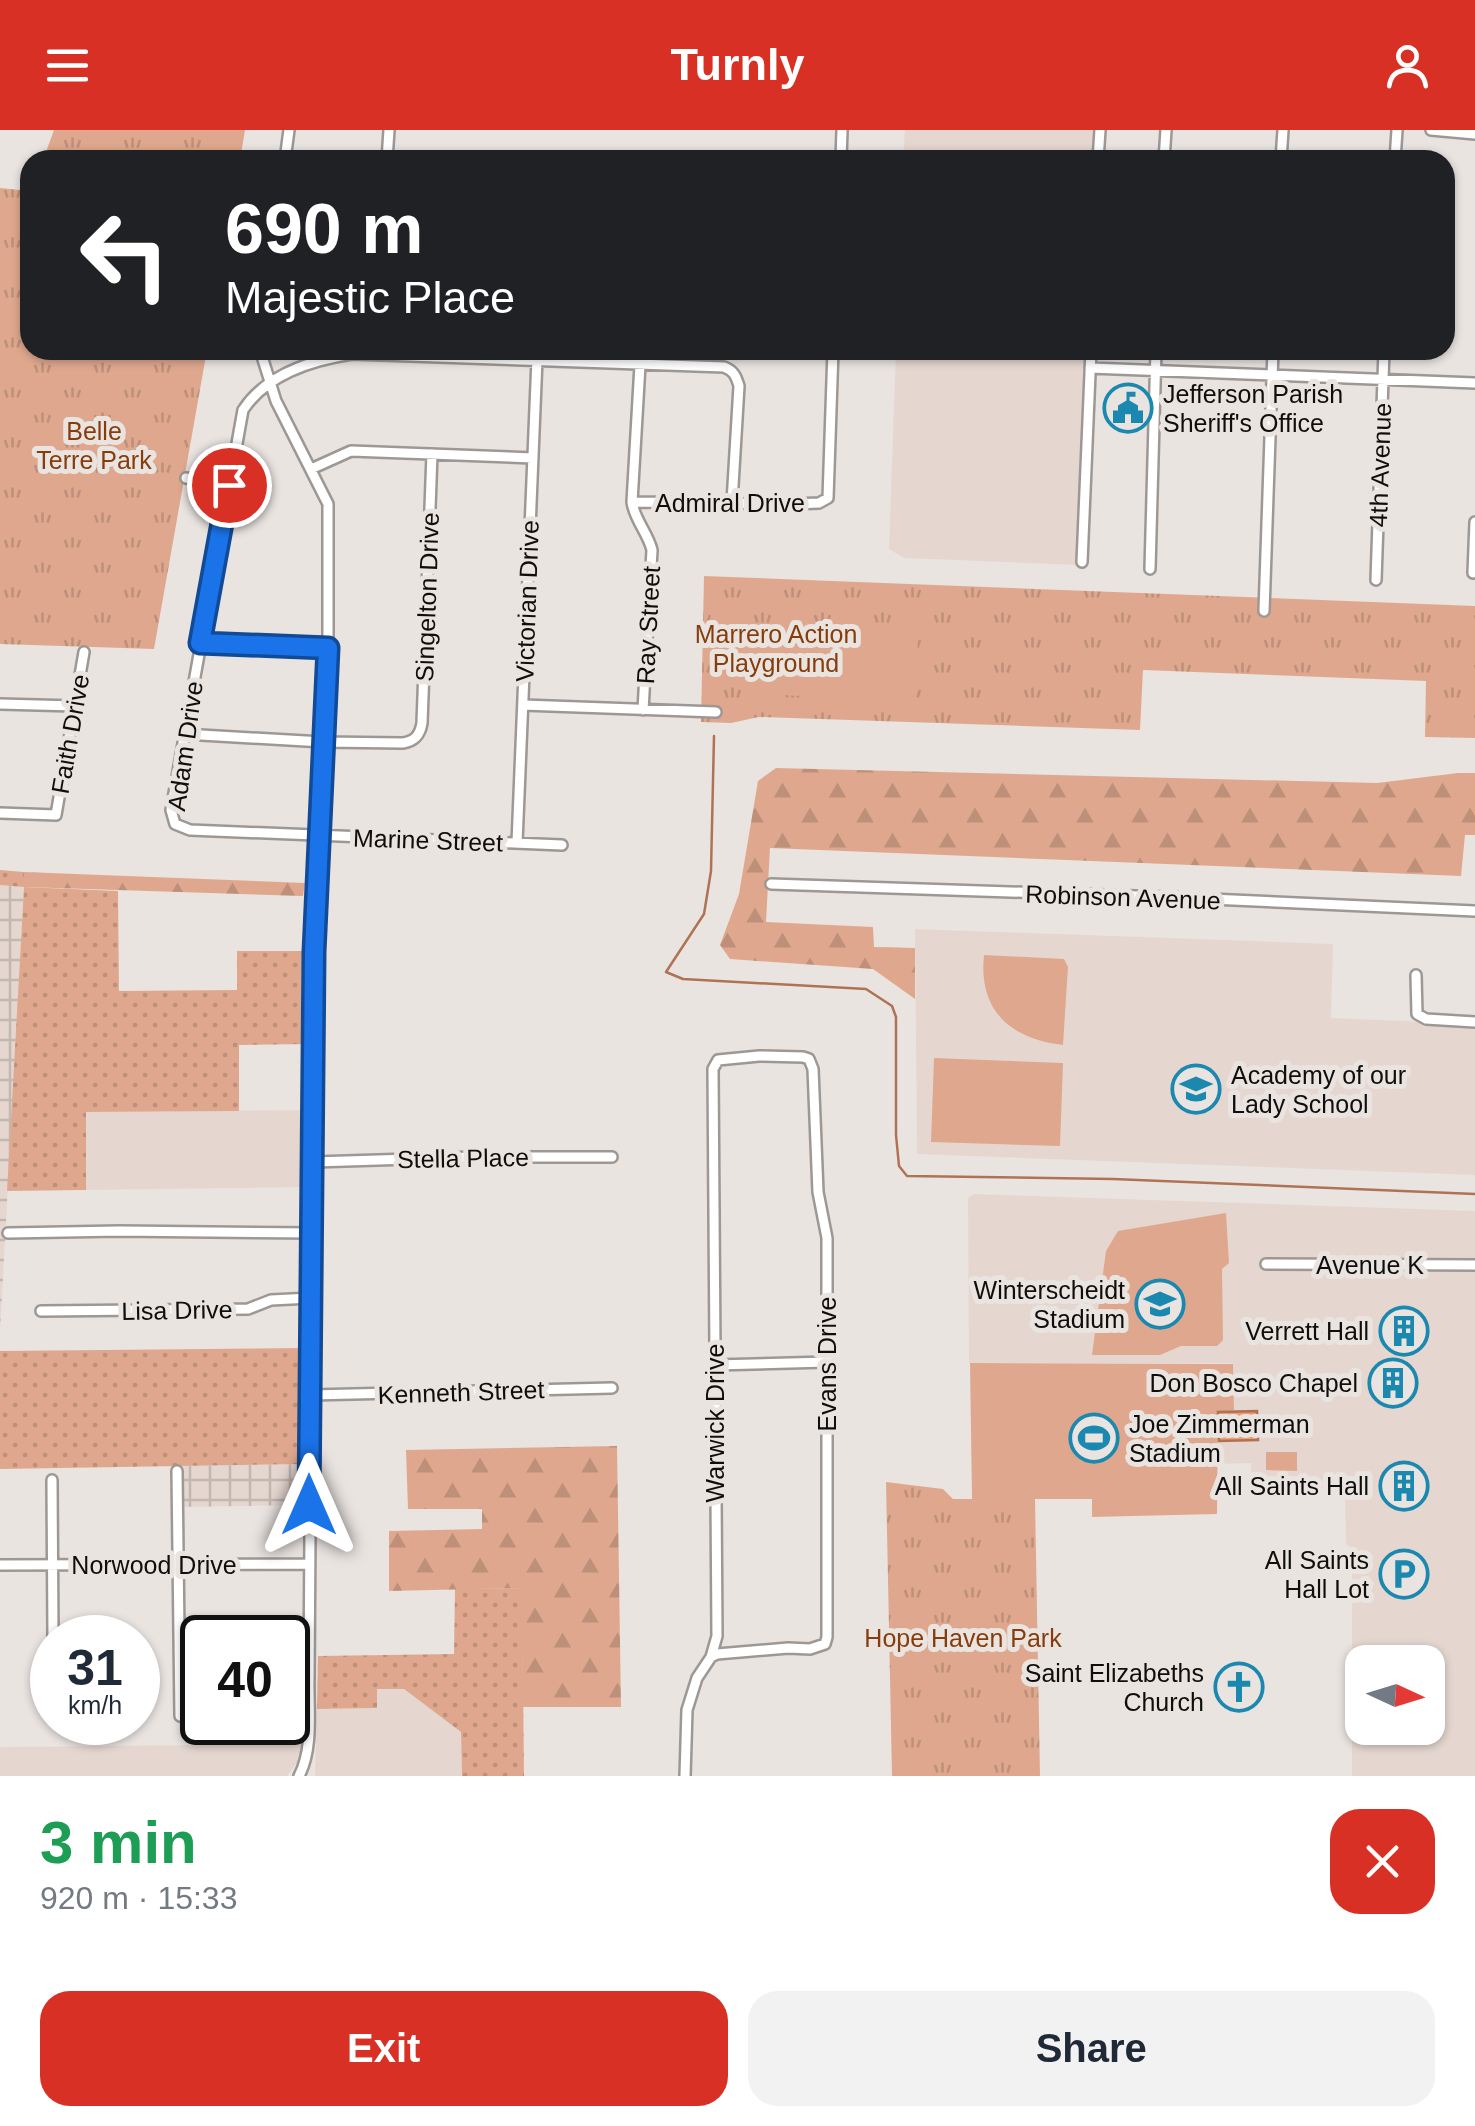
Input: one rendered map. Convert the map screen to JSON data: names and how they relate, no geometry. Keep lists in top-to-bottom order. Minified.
{"streets":{"street":["4th Avenue","Admiral Drive","Singelton Drive","Victorian Drive","Ray Street","Faith Drive","Adam Drive","Marine Street","Robinson Avenue","Stella Place","Avenue K","Lisa Drive","Evans Drive","Kenneth Street","Warwick Drive","Norwood Drive"]},"crossings":[["Admiral Drive","Ray Street"],["Victorian Drive","Marine Street"],["Adam Drive","Marine Street"],["Evans Drive","Warwick Drive"]],"parks":["Belle Terre Park","Marrero Action Playground","Hope Haven Park"],"places":{"public building":["Jefferson Parish Sheriff's Office"],"school or university":["Academy of our Lady School","Winterscheidt Stadium"],"building":["Verrett Hall","Don Bosco Chapel","All Saints Hall"],"sports":["Joe Zimmerman Stadium"],"parking":["All Saints Hall Lot"],"church":["Saint Elizabeths Church"]},"north":"right","page":{"header":"Turnly","turn":["690 m","Majestic Place"],"speed":"31 km/h","limit":"40","heading":["3 min","920 m · 15:33"],"buttons":["Exit","Share"]}}
